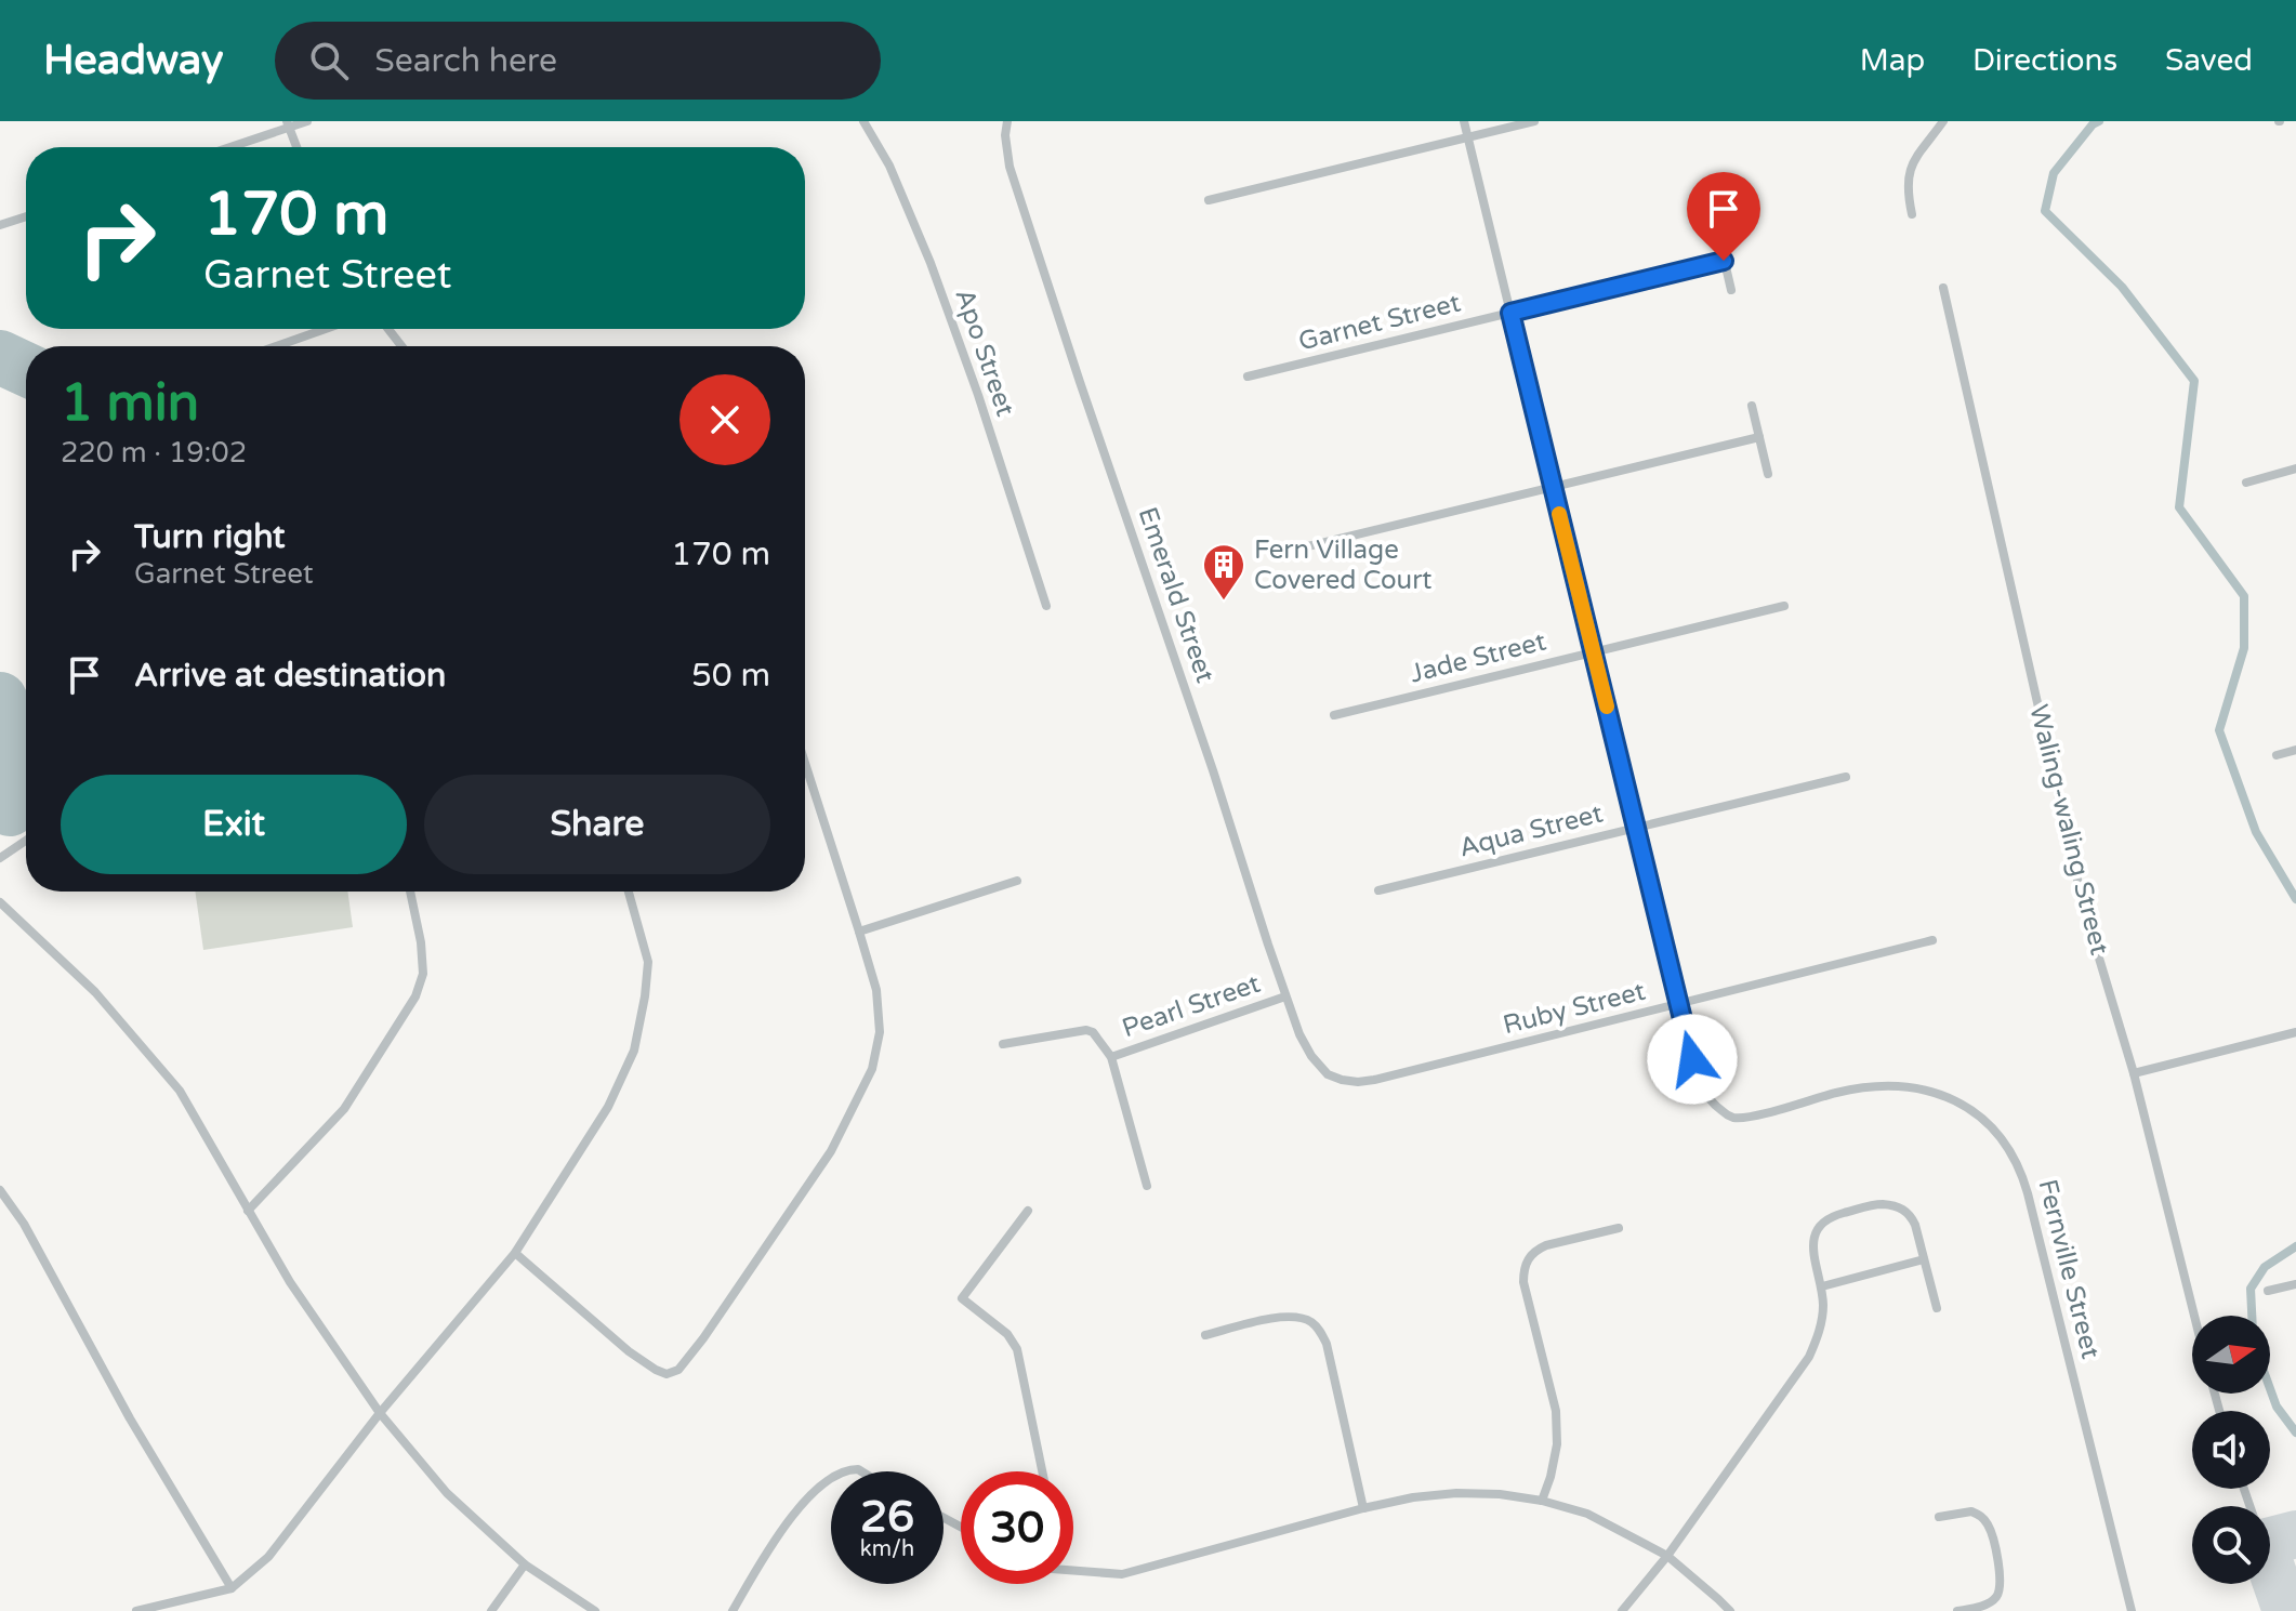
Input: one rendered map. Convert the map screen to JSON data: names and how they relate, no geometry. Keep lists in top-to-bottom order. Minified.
{"streets":{"street":["Garnet Street","Apo Street","Emerald Street","Jade Street","Waling-waling Street","Aqua Street","Pearl Street","Ruby Street","Fernville Street"]},"crossings":[["Garnet Street","Fernville Street"],["Emerald Street","Pearl Street"],["Emerald Street","Ruby Street"],["Jade Street","Fernville Street"],["Aqua Street","Fernville Street"],["Ruby Street","Fernville Street"]],"places":{"building":["Fern Village Covered Court"]},"north":"right","page":{"header":"Headway","search":"Search here","nav":["Map","Directions","Saved"],"turn":["170 m","Garnet Street"],"heading":["1 min","220 m · 19:02"],"list":[{"name":"Turn right","note":"Garnet Street","value":"170 m"},{"name":"Arrive at destination","value":"50 m"}],"buttons":["Exit","Share"],"speed":"26 km/h","limit":"30"}}
